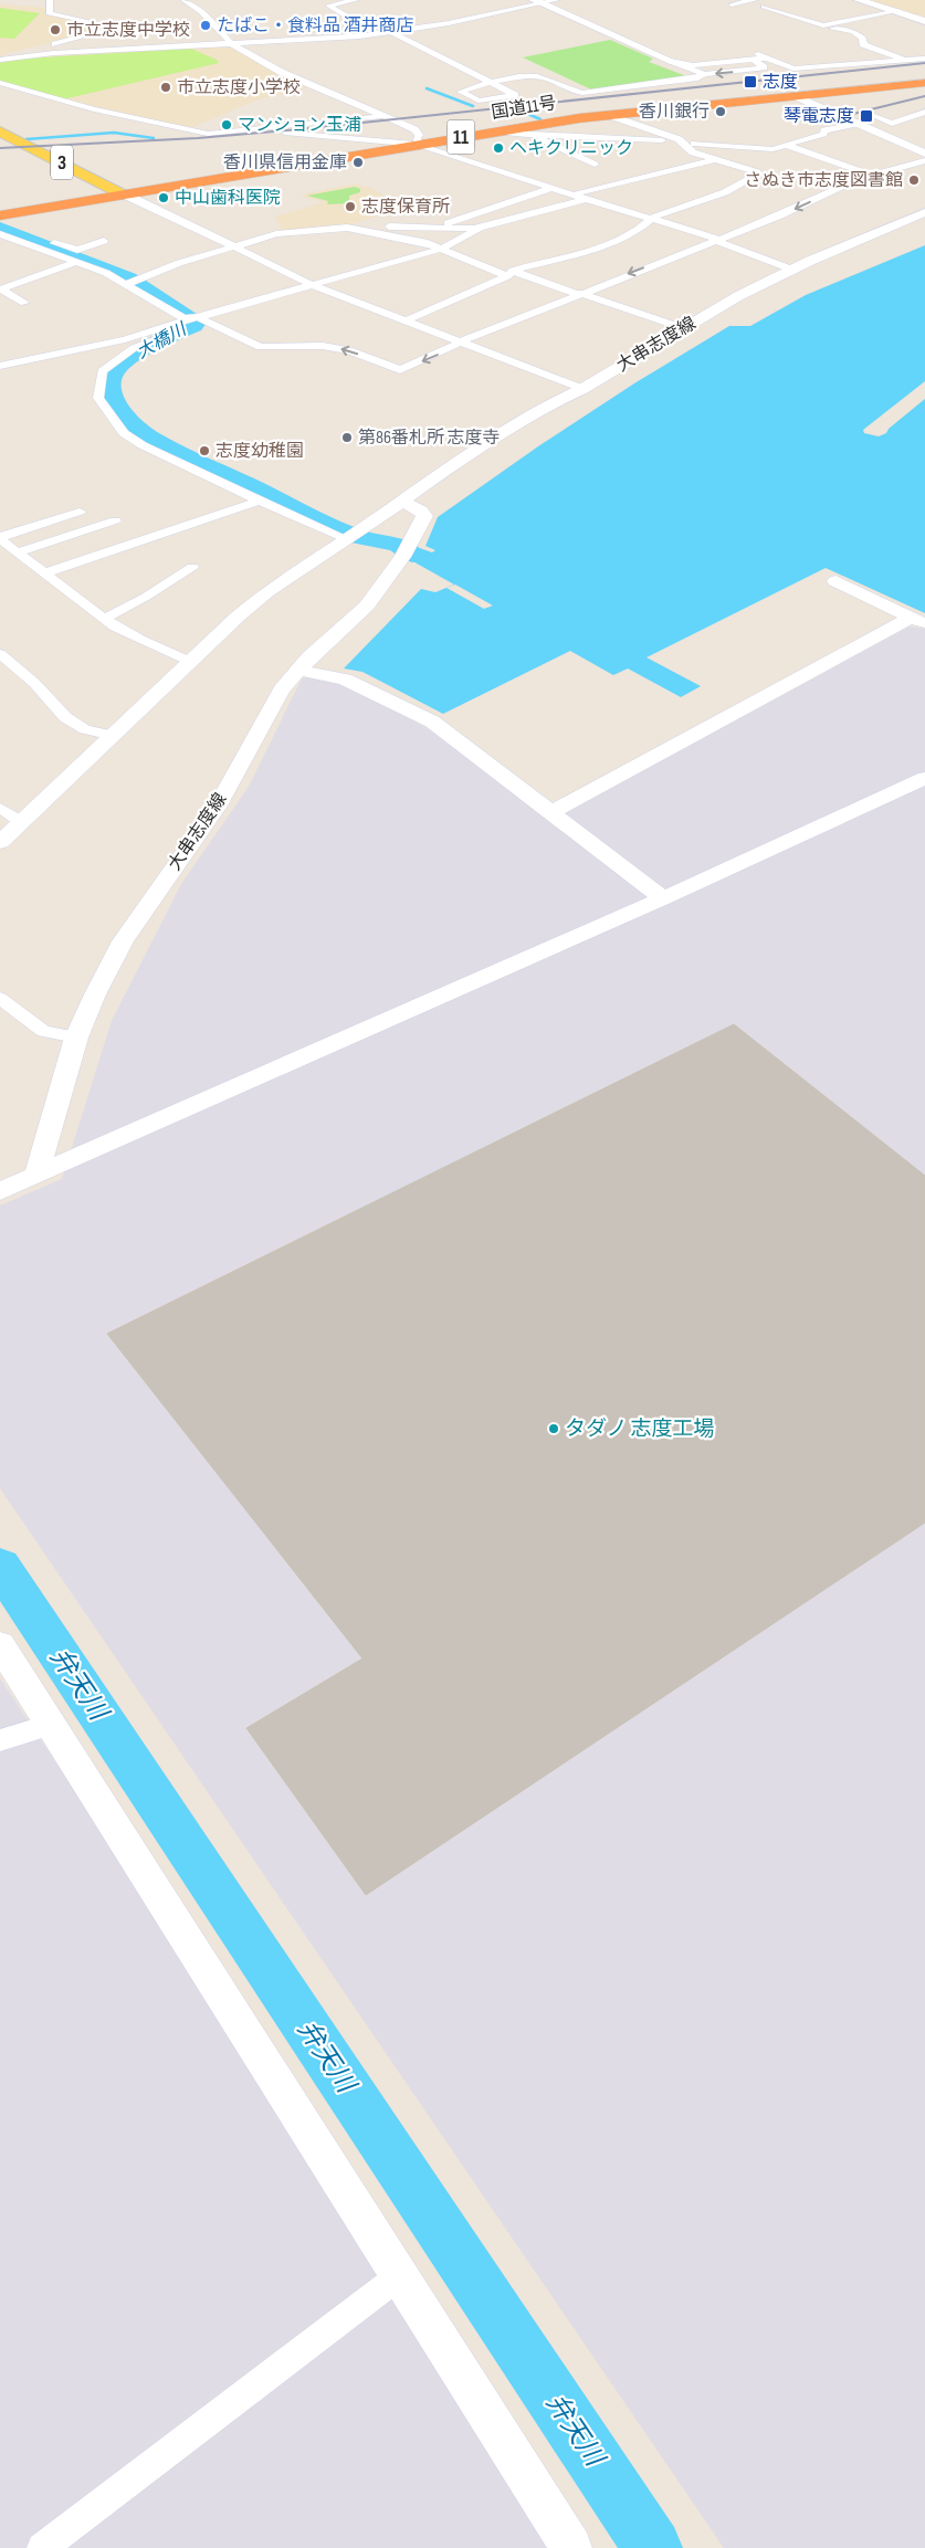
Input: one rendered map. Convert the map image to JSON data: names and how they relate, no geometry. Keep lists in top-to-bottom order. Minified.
{"streets":{"highway":["国道11号","11"],"main road":["3","大串志度線"]},"crossings":[["国道11号","3"]],"water":["大橋川","弁天川"],"places":{"other":["たばこ・食料品 酒井商店","市立志度中学校","市立志度小学校","香川銀行","マンション玉浦","ヘキクリニック","香川県信用金庫","さぬき市志度図書館","中山歯科医院","志度保育所","第86番札所 志度寺","志度幼稚園","タダノ 志度工場"],"transit":["志度","琴電志度"]}}
